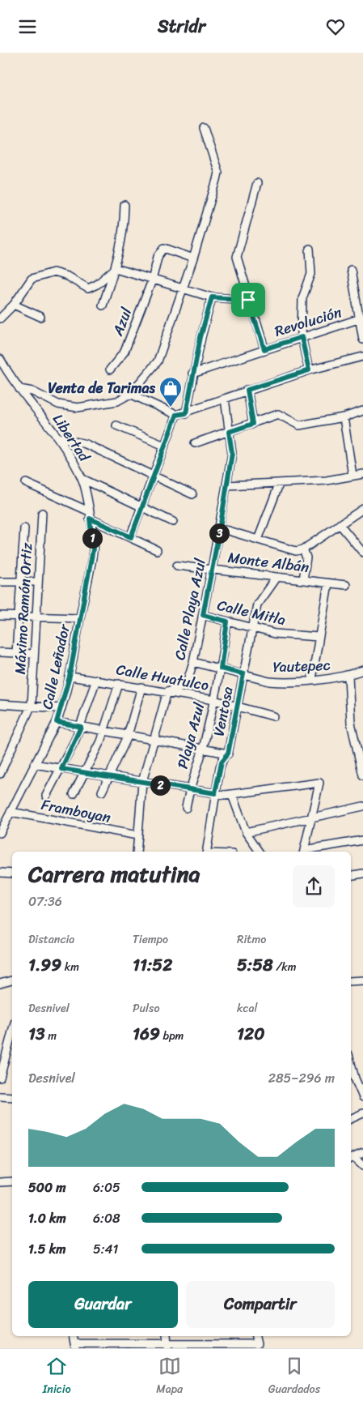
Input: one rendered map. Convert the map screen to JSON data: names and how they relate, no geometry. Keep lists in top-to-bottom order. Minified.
{"streets":{"street":["Azul","Revolución","Libertad","Monte Albán","Máximo Ramón Ortiz","Calle Playa Azul","Calle Mitla","Yautepec","Calle Leñador","Calle Huatulco","Ventosa","Playa Azul","Framboyan"]},"crossings":[["Libertad","Calle Leñador"],["Monte Albán","Calle Playa Azul"],["Monte Albán","Ventosa"],["Calle Playa Azul","Calle Mitla"],["Calle Playa Azul","Yautepec"],["Calle Playa Azul","Calle Huatulco"],["Calle Mitla","Ventosa"],["Calle Mitla","Playa Azul"],["Yautepec","Ventosa"],["Yautepec","Playa Azul"],["Calle Leñador","Calle Huatulco"],["Calle Leñador","Framboyan"],["Calle Huatulco","Ventosa"],["Calle Huatulco","Playa Azul"]],"places":{"shop":["Venta de Tarimas"]},"page":{"header":"Stridr","pins":["3","1","2"],"heading":["Carrera matutina","07:36"],"stats":[["Distancia","1.99 km"],["Tiempo","11:52"],["Ritmo","5:58 /km"],["Desnivel","13 m"],["Pulso","169 bpm"],["kcal","120"]],"chart":["Desnivel","285–296 m"],"list":[{"name":"500 m","note":"6:05"},{"name":"1.0 km","note":"6:08"},{"name":"1.5 km","note":"5:41"}],"buttons":["Guardar","Compartir"],"tabs":["Inicio","Mapa","Guardados"]}}
